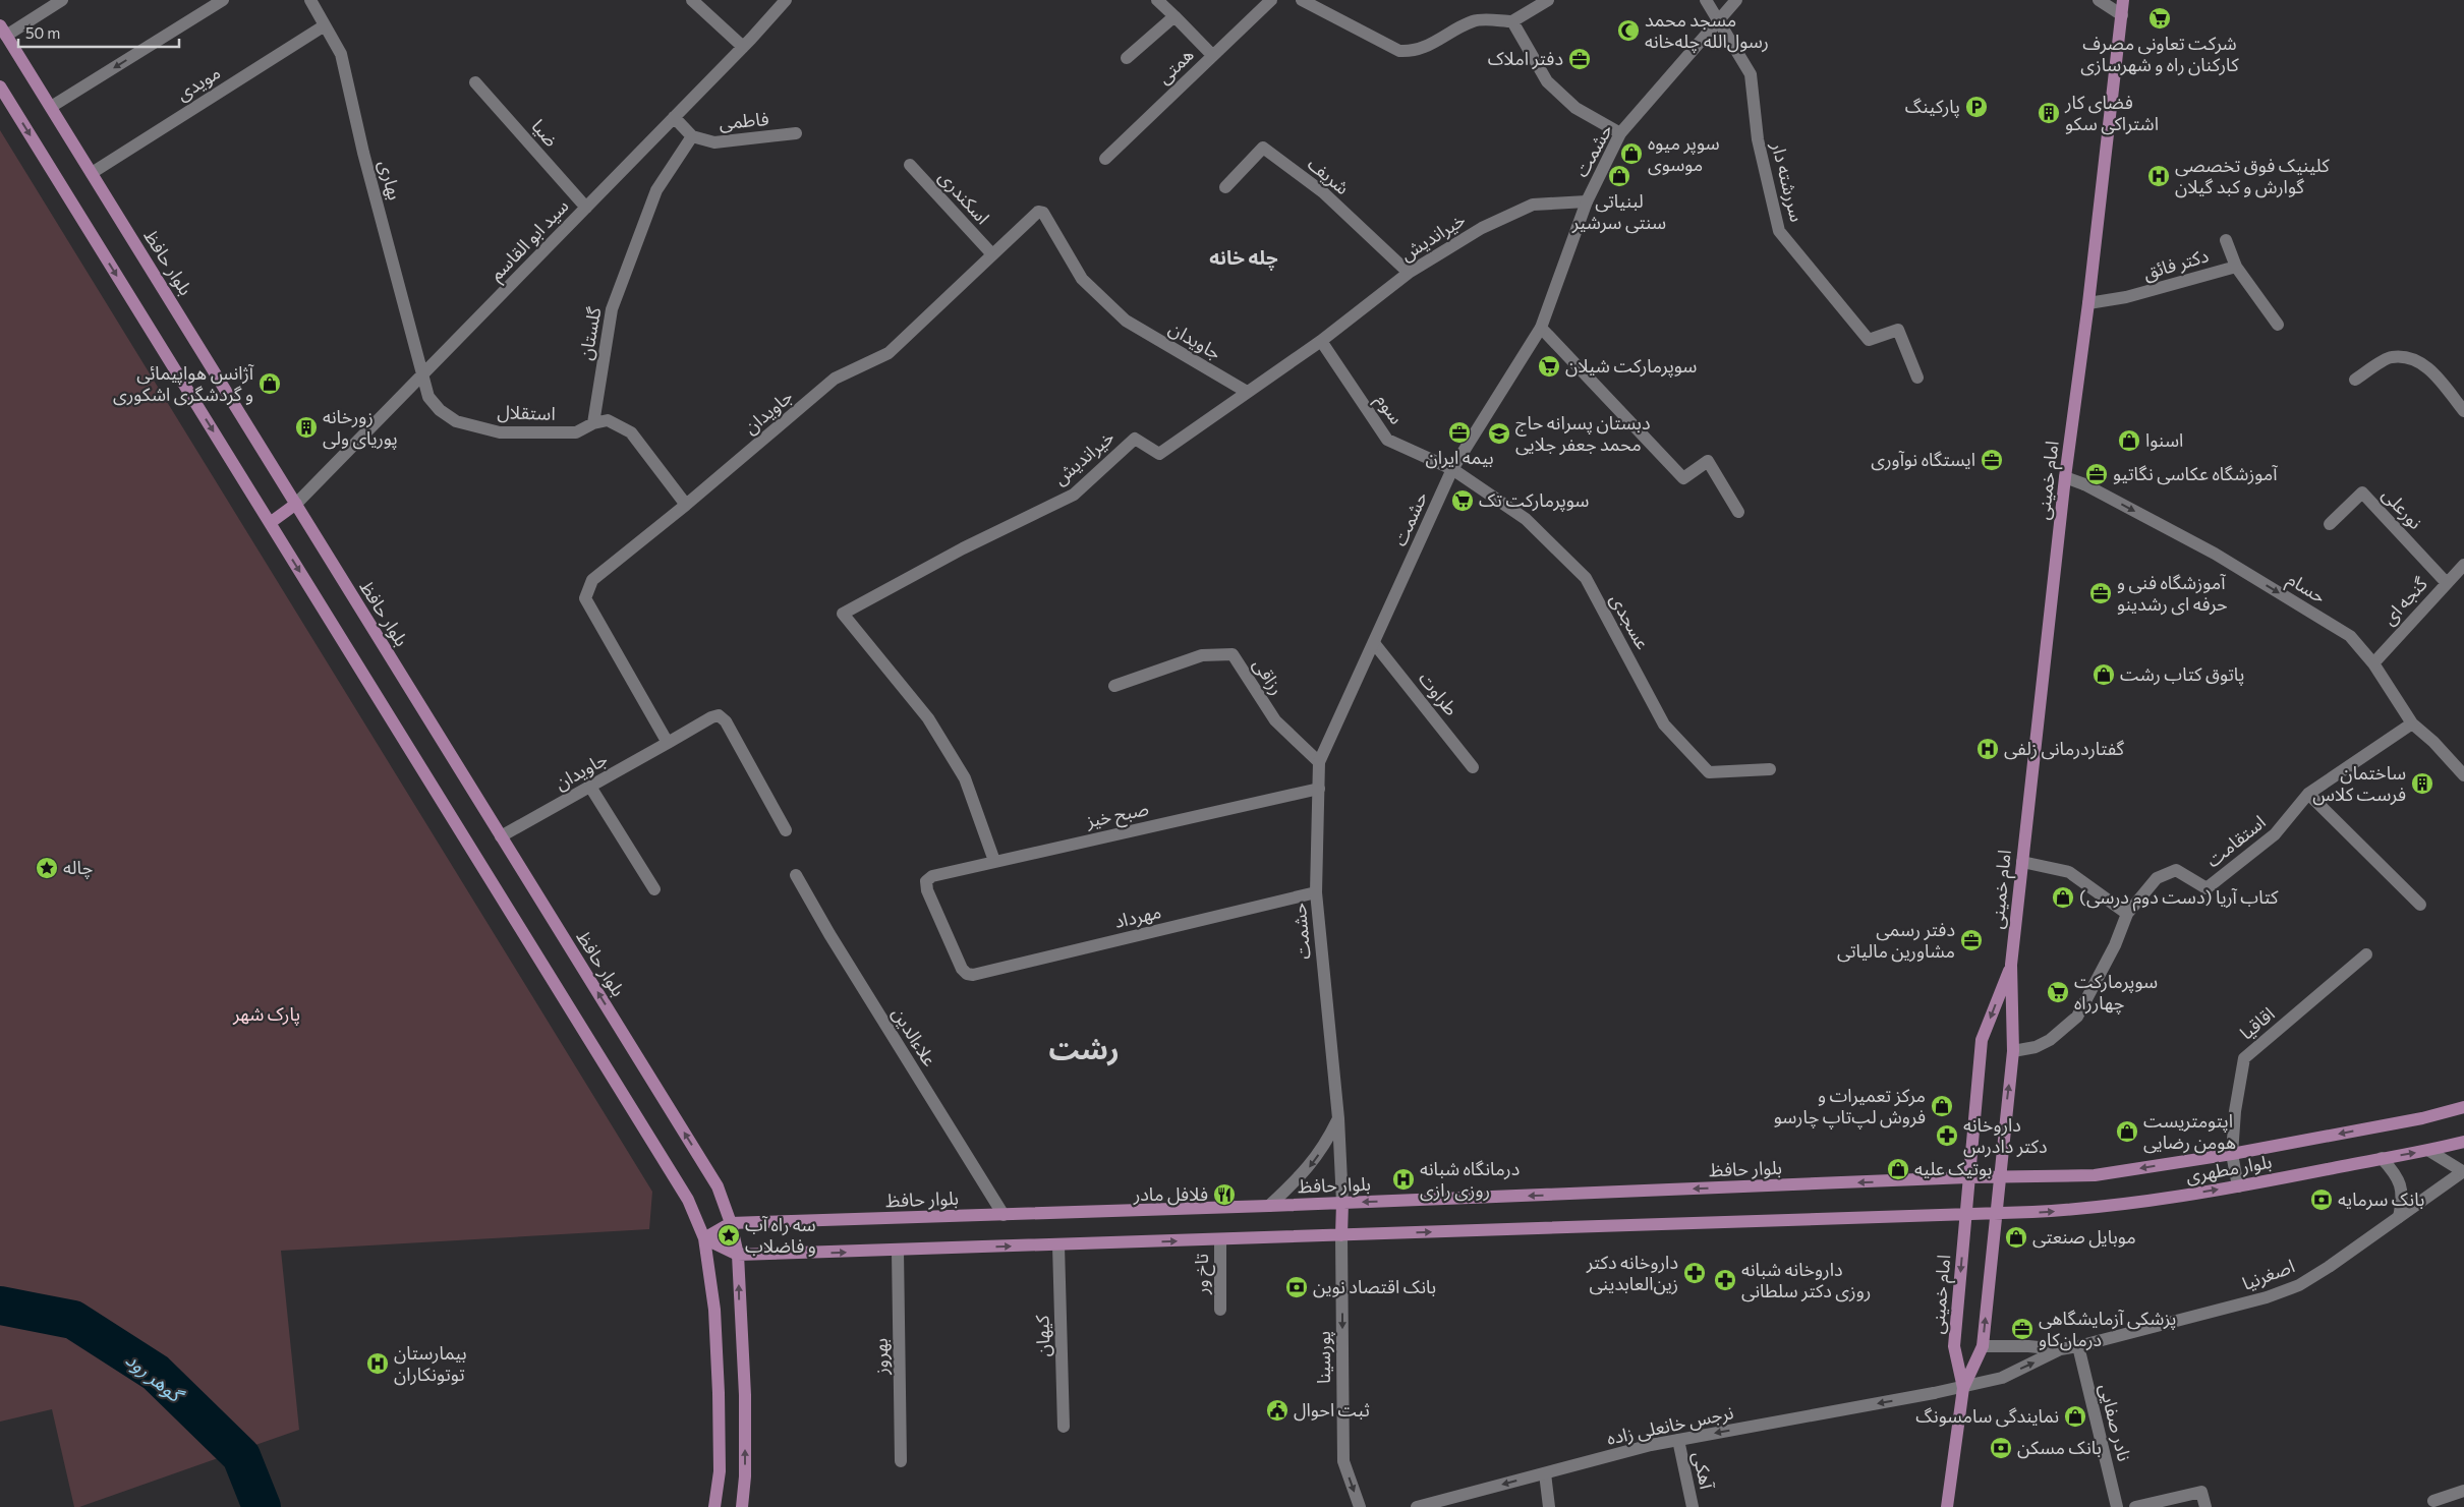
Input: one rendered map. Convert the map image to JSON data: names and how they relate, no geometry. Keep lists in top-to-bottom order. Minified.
{"streets":{"main road":["بلوار حافظ","امام خمینی","بلوار مطهری"],"street":["همتی","مویدی","فاطمی","ضیا","حشمت","شریف","بهاری","سررشته دار","اسکندری","خیراندیش","سید ابو القاسم","دکتر فائق","گلستان","جاویدان","سوم","استقلال","نورعلی","حسام","گنجه ای","عسجدی","رزاقی","طراوت","صبح خیز","استقامت","مهرداد","اقاقیا","علاءالدین","تاخ ور","اصغرنیا","کیهان","بهروز","پورسینا","نادر صفایی","نرجس خانعلی زاده","آهکی"]},"crossings":[["مویدی","بهاری"],["مویدی","بلوار حافظ"],["فاطمی","گلستان"],["ضیا","سید ابو القاسم"],["حشمت","سررشته دار"],["حشمت","خیراندیش"],["حشمت","بلوار حافظ"],["حشمت","سوم"],["حشمت","عسجدی"],["حشمت","رزاقی"],["حشمت","طراوت"],["حشمت","صبح خیز"],["حشمت","مهرداد"],["شریف","خیراندیش"],["بهاری","سید ابو القاسم"],["بهاری","استقلال"],["اسکندری","جاویدان"],["خیراندیش","جاویدان"],["خیراندیش","سوم"],["خیراندیش","صبح خیز"],["سید ابو القاسم","بلوار حافظ"],["سید ابو القاسم","استقلال"],["بلوار حافظ","جاویدان"],["بلوار حافظ","امام خمینی"],["بلوار حافظ","علاءالدین"],["بلوار حافظ","بلوار مطهری"],["دکتر فائق","امام خمینی"],["گلستان","استقلال"],["سوم","عسجدی"],["امام خمینی","حسام"],["امام خمینی","بلوار مطهری"],["امام خمینی","اصغرنیا"],["امام خمینی","نرجس خانعلی زاده"],["نورعلی","گنجه ای"],["حسام","گنجه ای"],["حسام","استقامت"],["صبح خیز","مهرداد"],["اقاقیا","بلوار مطهری"],["اصغرنیا","نادر صفایی"],["اصغرنیا","نرجس خانعلی زاده"],["نرجس خانعلی زاده","آهکی"]],"one_way":["حسام","پورسینا","نرجس خانعلی زاده"],"districts":["چله خانه","رشت"],"water":["گوهر رود"],"parks":["پارک شهر"],"places":{"supermarket":["شرکت تعاونی مصرف کارکنان راه و شهرسازی","سوپرمارکت شیلان","سوپرمارکت تک","سوپرمارکت چهارراه"],"mosque":["مسجد محمد رسول‌‌الله چله‌خانه"],"office":["دفتر املاک","بیمه ایران","ایستگاه نوآوری","آموزشگاه عکاسی نگاتیو","آموزشگاه فنی و حرفه ای رشدینو","دفتر رسمی مشاورین مالیاتی","پزشکی آزمایشگاهی درمان‌کاو"],"parking":["پارکینگ"],"building":["فضای کار اشتراکی سکو","زورخانه پوریای ولی","ساختمان فرست کلاس"],"shop":["سوپر میوه موسوی","لبنیاتی سنتی سرشیر","آژانس هواپیمائی و گردشگری اشکوری","اسنوا","پاتوق کتاب رشت","کتاب آریا (دست دوم درسی)","مرکز تعمیرات و فروش لپ‌تاپ چارسو","اپتومتریست هومن رضایی","بوتیک علیه","موبایل صنعتی","نمایندگی سامسونگ"],"hospital":["کلینیک فوق تخصصی گوارش و کبد گیلان","گفتاردرمانی زلفی","درمانگاه شبانه روزی رازی","بیمارستان توتونکاران"],"school or university":["دبستان پسرانه حاج محمد جعفر جلایی"],"place":["چاله","سه راه آب و فاضلاب"],"pharmacy":["داروخانه دکتر دادرس","داروخانه دکتر زین‌العابدینی","داروخانه شبانه روزی دکتر سلطانی"],"restaurant":["فلافل مادر"],"bank":["بانک سرمایه","بانک اقتصاد نوین","بانک مسکن"],"public building":["ثبت احوال"]},"scale_bar":"50 m"}
